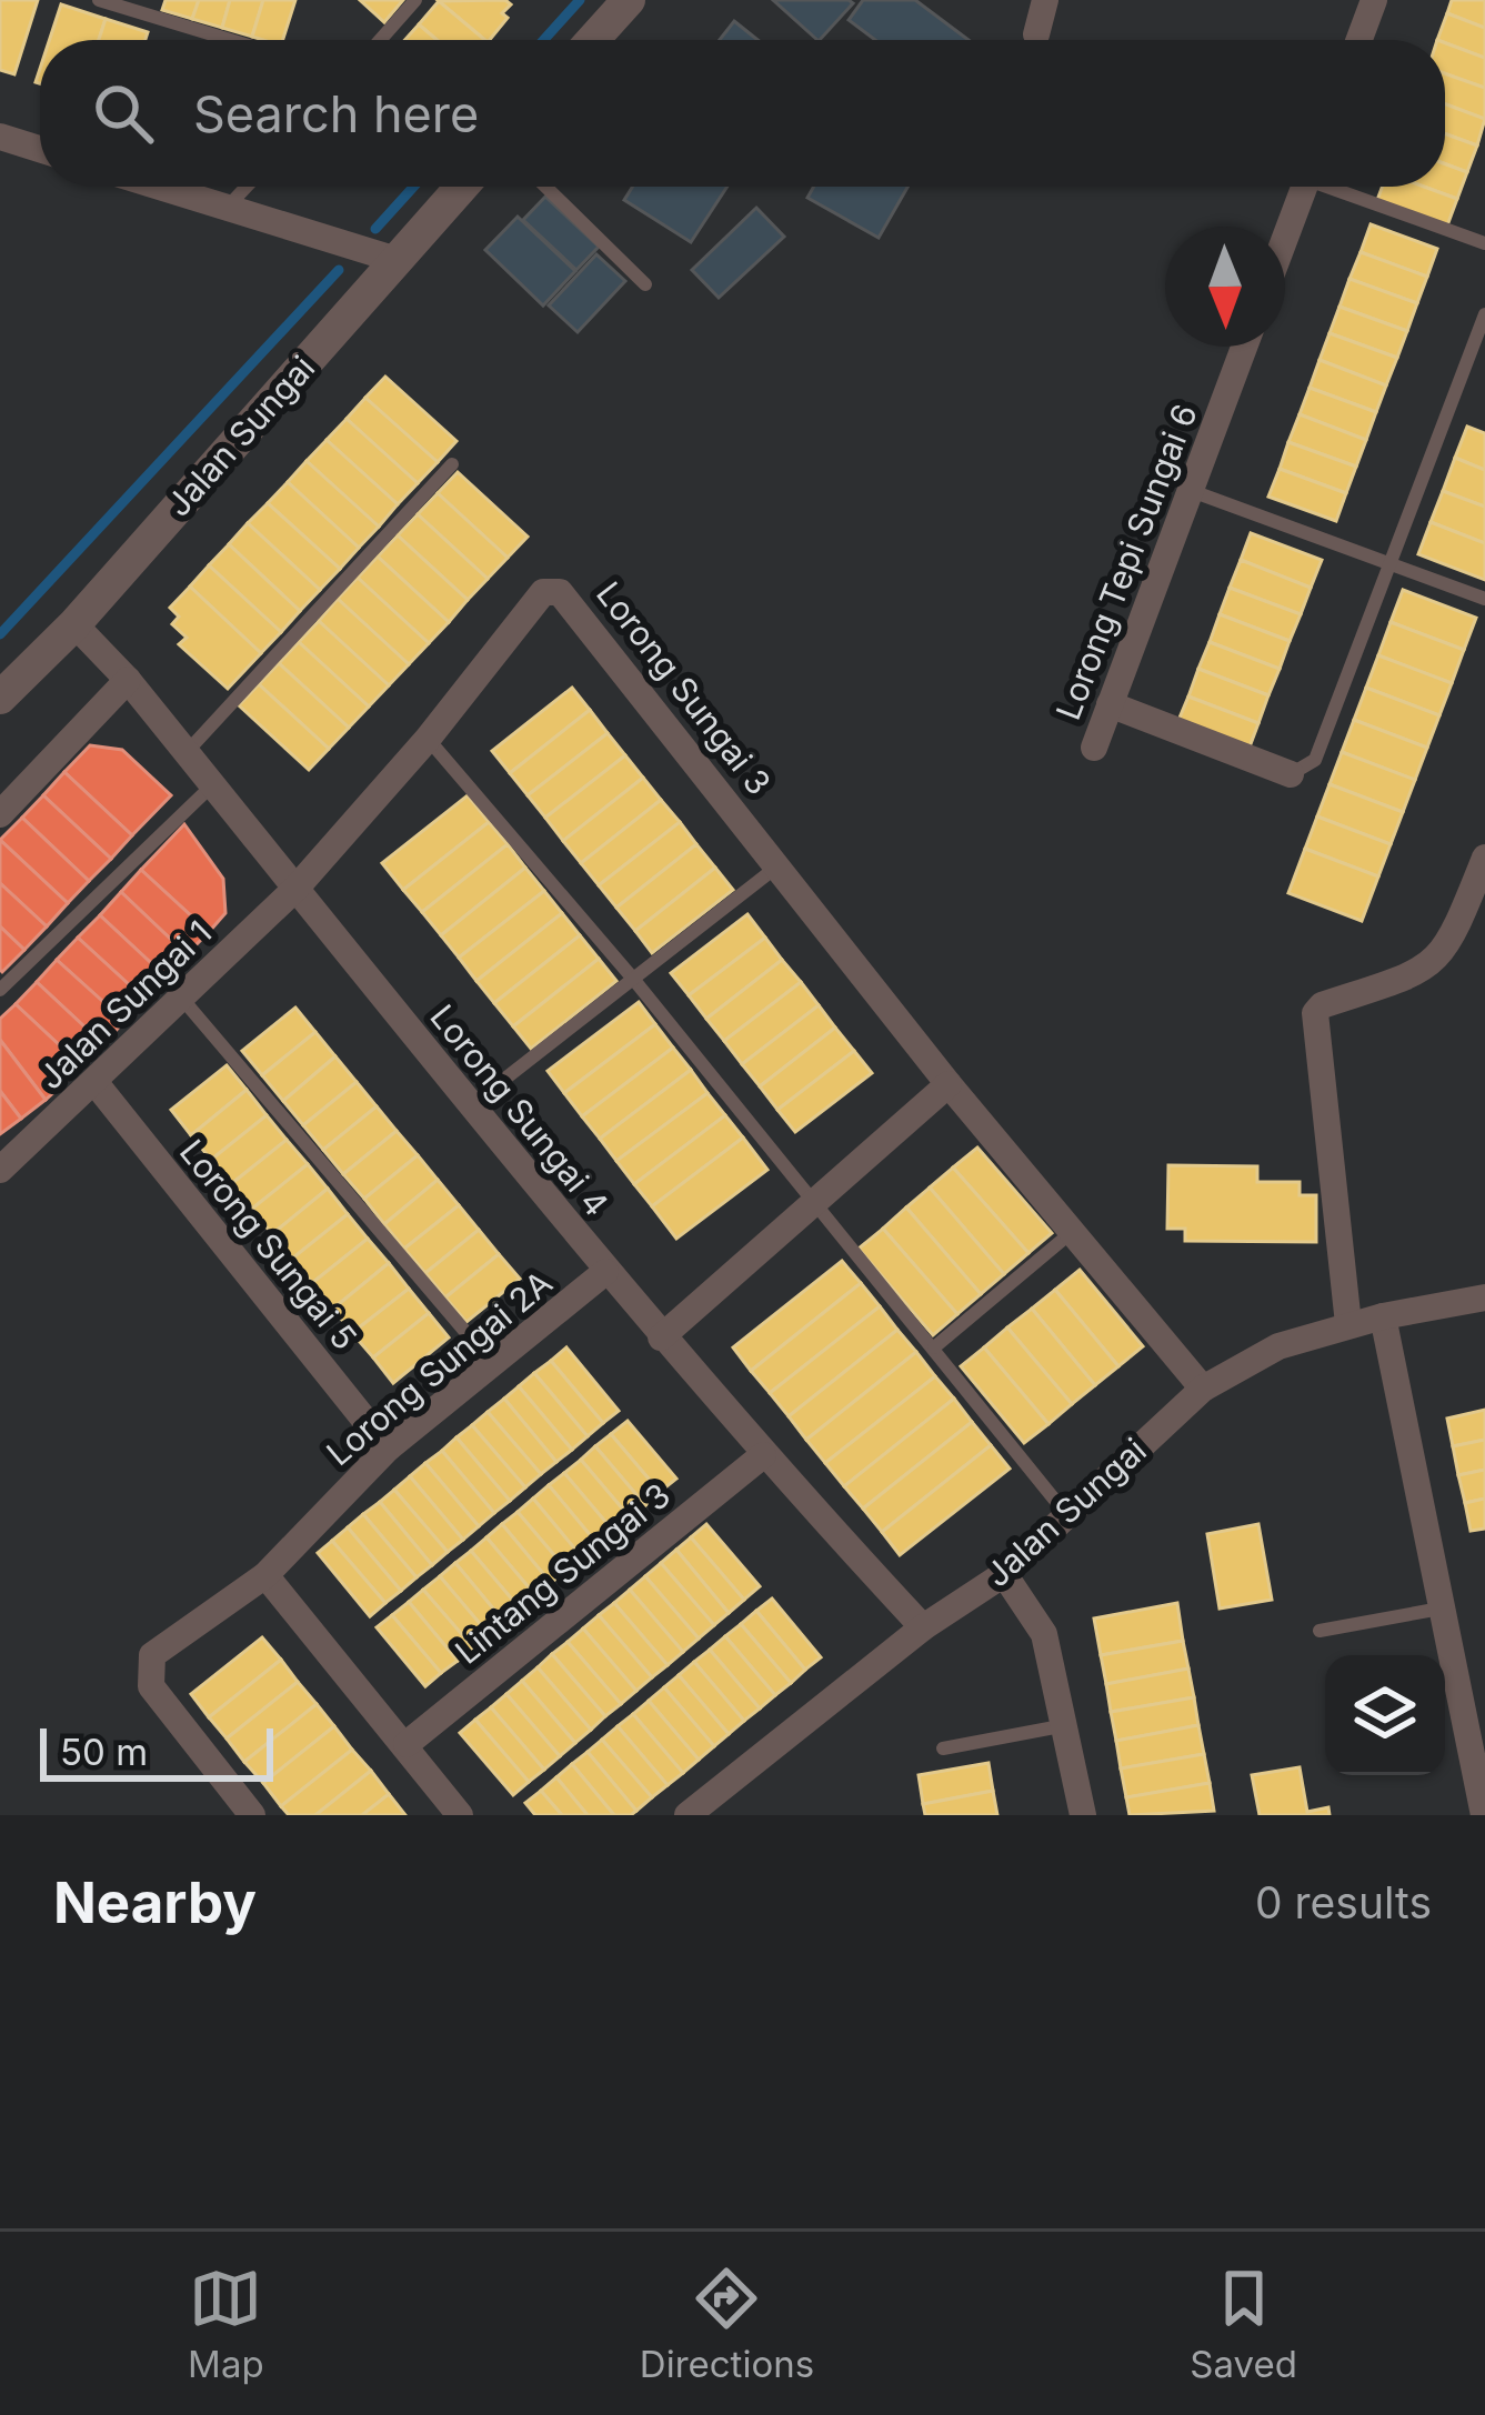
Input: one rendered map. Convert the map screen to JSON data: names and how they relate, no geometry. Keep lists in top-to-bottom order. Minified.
{"streets":{"street":["Jalan Sungai","Lorong Tepi Sungai 6","Lorong Sungai 3","Jalan Sungai 1","Lorong Sungai 4","Lorong Sungai 5","Lorong Sungai 2A","Lintang Sungai 3"]},"crossings":[["Jalan Sungai","Lorong Sungai 3"],["Jalan Sungai","Lorong Sungai 4"],["Lorong Sungai 3","Jalan Sungai 1"],["Lorong Sungai 3","Lorong Sungai 4"],["Jalan Sungai 1","Lorong Sungai 4"],["Jalan Sungai 1","Lorong Sungai 5"],["Lorong Sungai 4","Lorong Sungai 2A"],["Lorong Sungai 4","Lintang Sungai 3"],["Lorong Sungai 5","Lorong Sungai 2A"]],"scale_bar":"50 m","north":"bottom","page":{"search":"Search here","scale":"50 m","heading":["Nearby","0 results"],"nav":["Map","Directions","Saved"]}}
